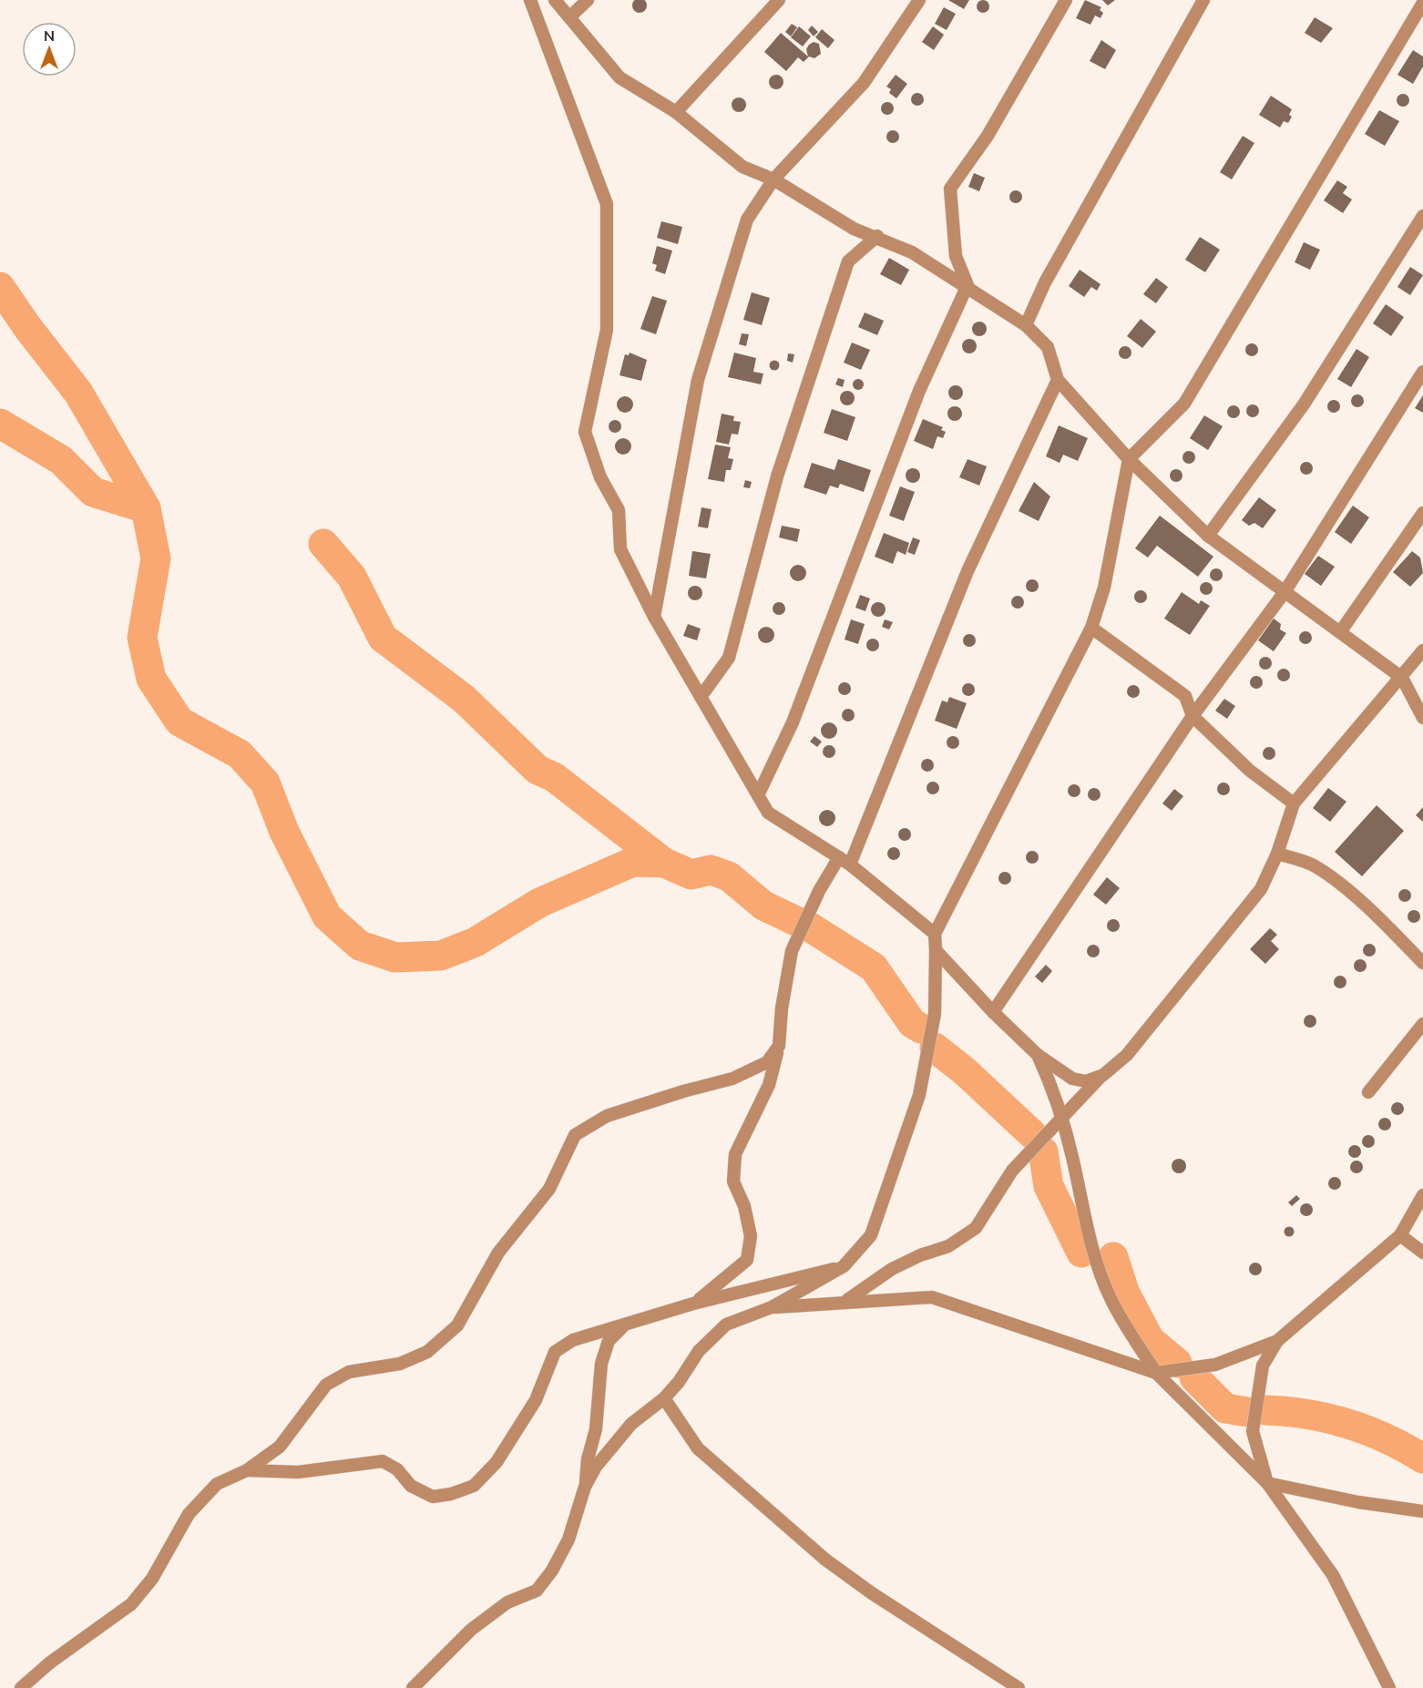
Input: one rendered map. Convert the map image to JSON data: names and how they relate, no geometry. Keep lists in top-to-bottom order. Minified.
{"north":"top"}
